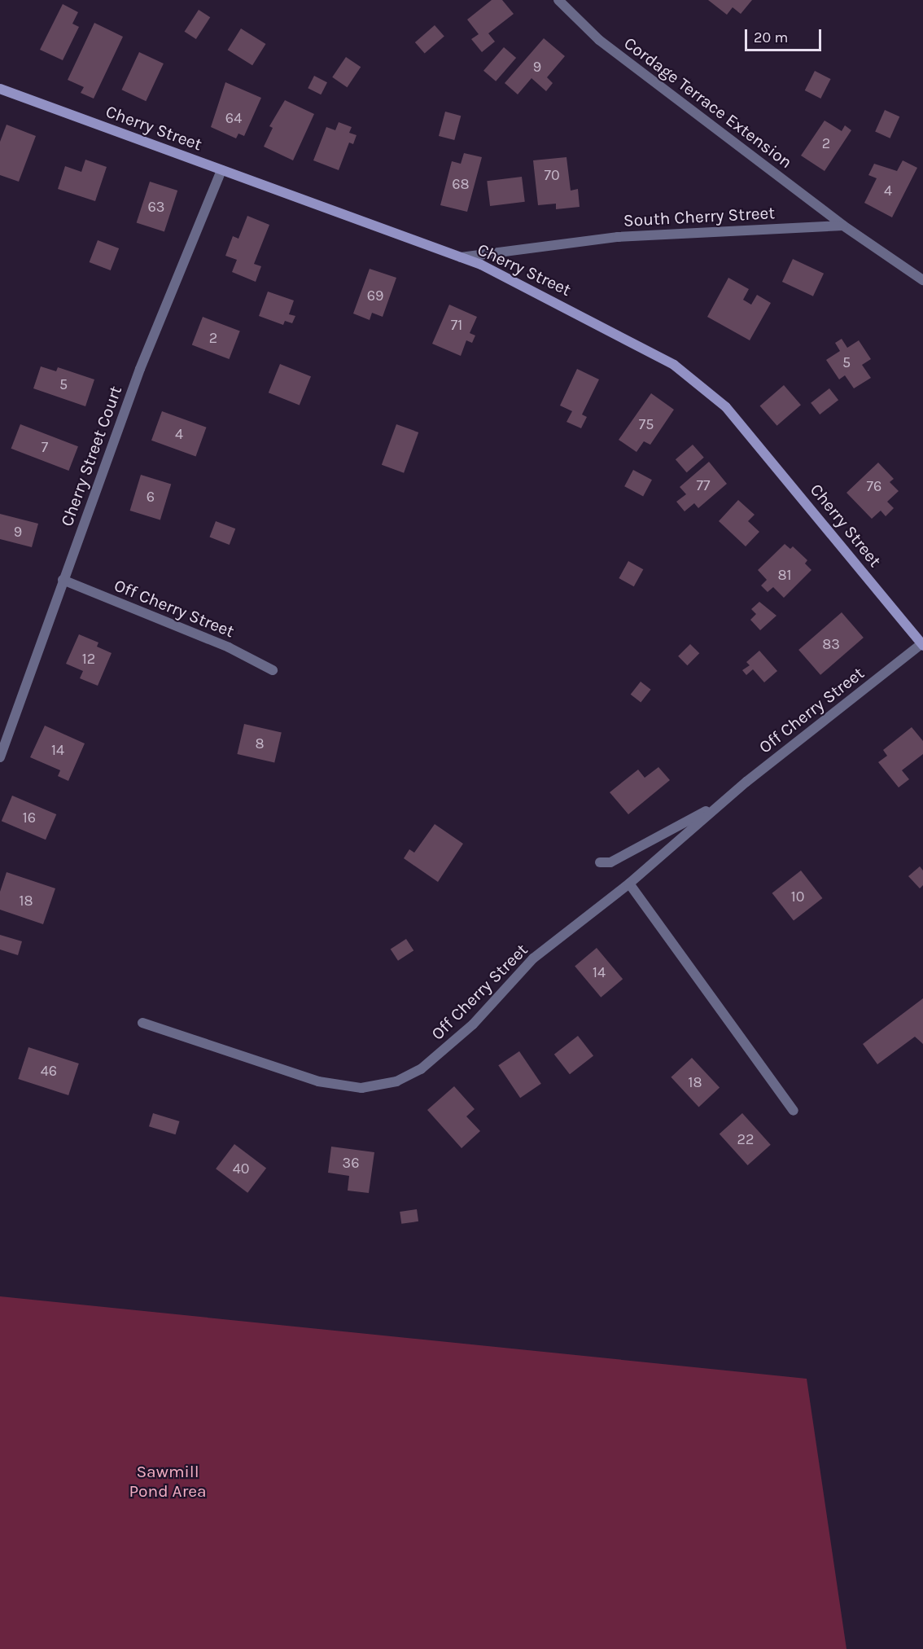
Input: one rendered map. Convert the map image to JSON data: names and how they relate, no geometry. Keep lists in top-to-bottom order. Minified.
{"streets":{"main road":["Cherry Street"],"street":["Cordage Terrace Extension","South Cherry Street","Cherry Street Court","Off Cherry Street"]},"crossings":[["Cordage Terrace Extension","South Cherry Street"],["Cherry Street","South Cherry Street"],["Cherry Street","Cherry Street Court"],["Cherry Street","Off Cherry Street"],["Cherry Street Court","Off Cherry Street"]],"parks":["Sawmill Pond Area"],"house_numbers":["9","64","2","70","68","4","63","69","71","2","5","5","75","4","7","77","76","6","9","81","83","12","8","14","16","10","18","14","46","18","22","36","40"],"scale_bar":"20 m"}
